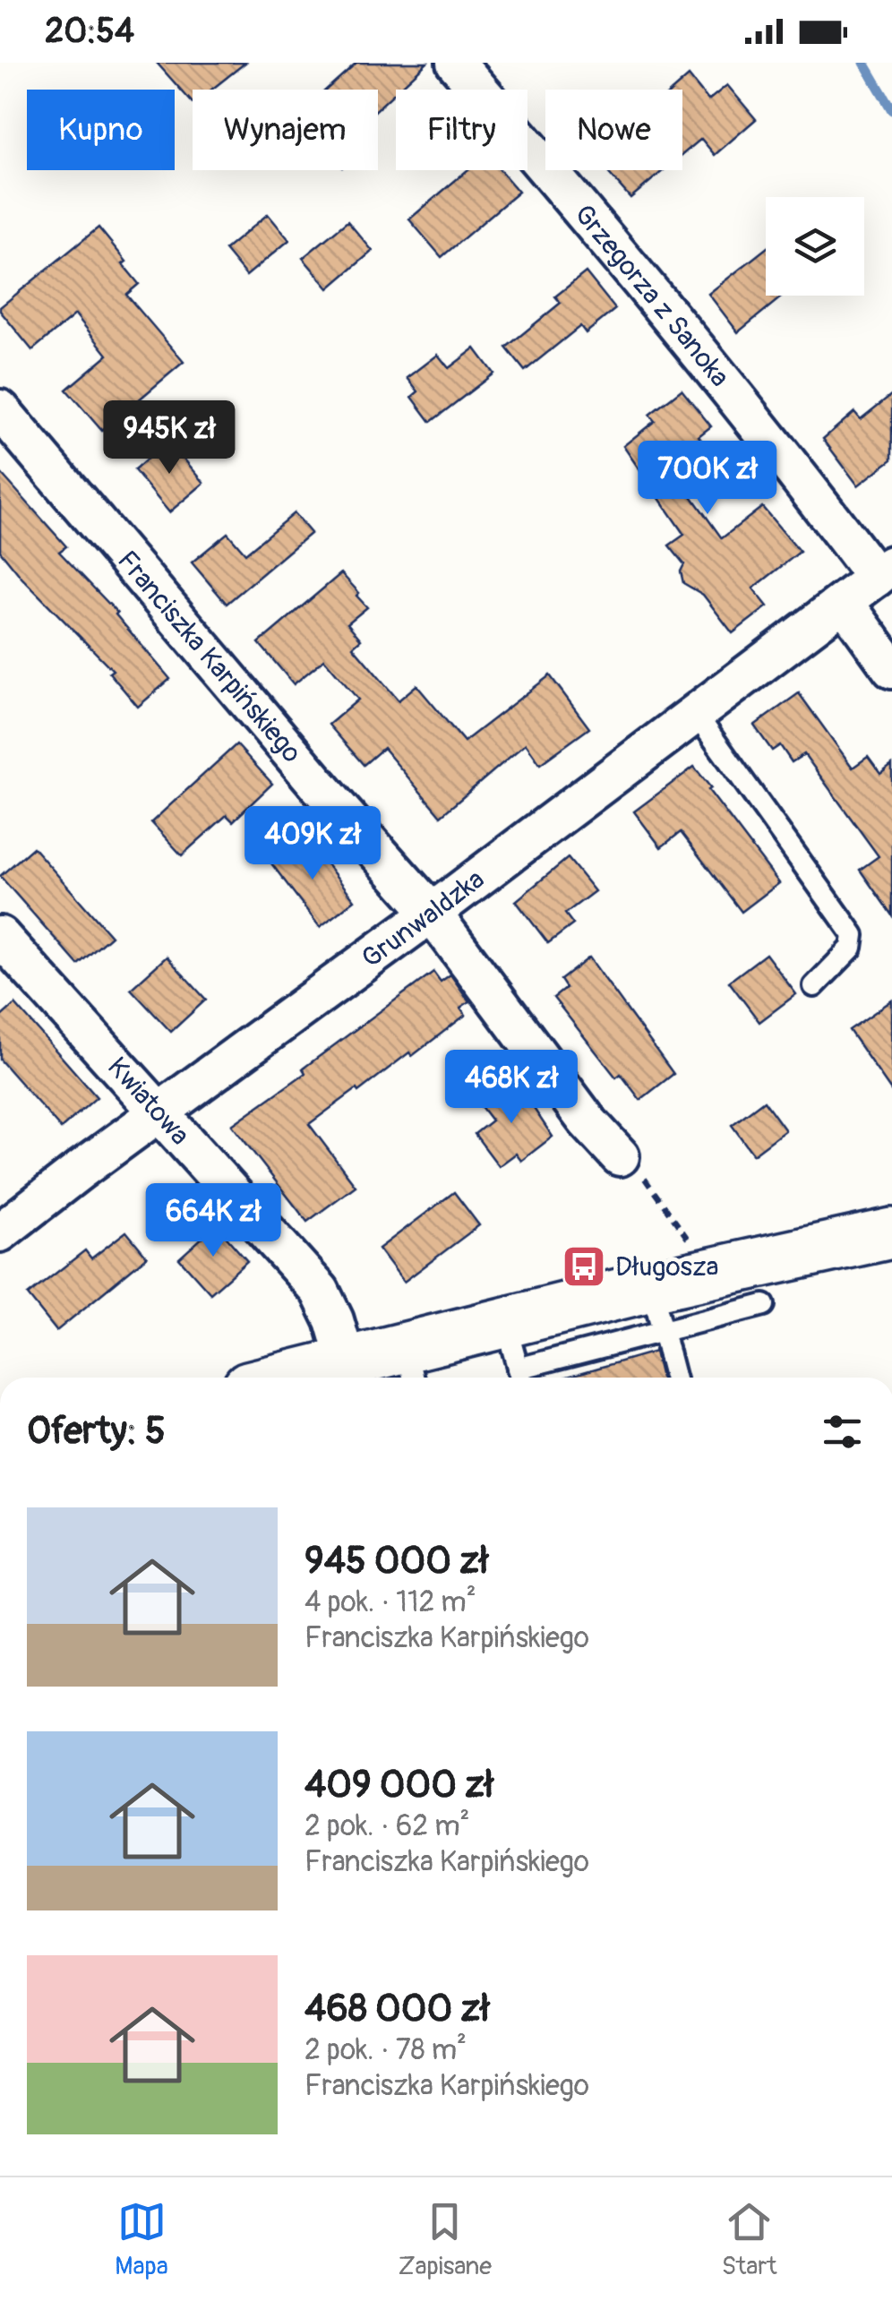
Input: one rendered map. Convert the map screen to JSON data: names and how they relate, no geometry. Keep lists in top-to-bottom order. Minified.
{"streets":{"street":["Grzegorza z Sanoka","Franciszka Karpińskiego","Grunwaldzka","Kwiatowa"]},"crossings":[["Grzegorza z Sanoka","Grunwaldzka"],["Franciszka Karpińskiego","Grunwaldzka"],["Grunwaldzka","Kwiatowa"]],"places":{"bus stop":["Długosza"]},"page":{"status":"20:54","chip":["Kupno","Wynajem","Filtry","Nowe"],"price":["945K zł","700K zł","409K zł","468K zł","664K zł"],"heading":"Oferty: 5","list":[{"name":"945 000 zł","note":"4 pok. · 112 m² · Franciszka Karpińskiego"},{"name":"409 000 zł","note":"2 pok. · 62 m² · Franciszka Karpińskiego"},{"name":"468 000 zł","note":"2 pok. · 78 m² · Franciszka Karpińskiego"}],"tabs":["Mapa","Zapisane","Start"]}}
